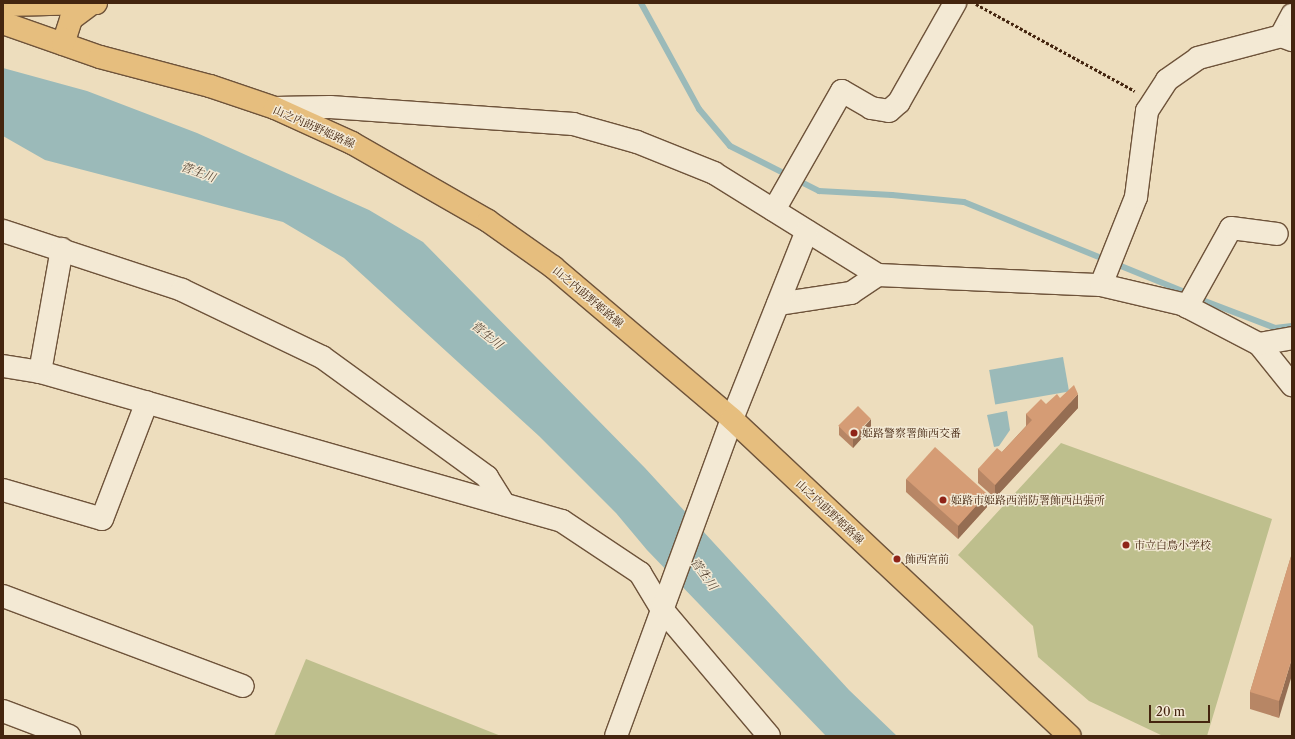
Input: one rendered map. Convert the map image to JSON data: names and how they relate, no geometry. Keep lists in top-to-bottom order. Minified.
{"streets":{"main road":["山之内莇野姫路線"]},"water":["菅生川"],"places":["姫路警察署飾西交番","姫路市姫路西消防署飾西出張所","市立白鳥小学校","飾西宮前"],"scale_bar":"20 m"}
